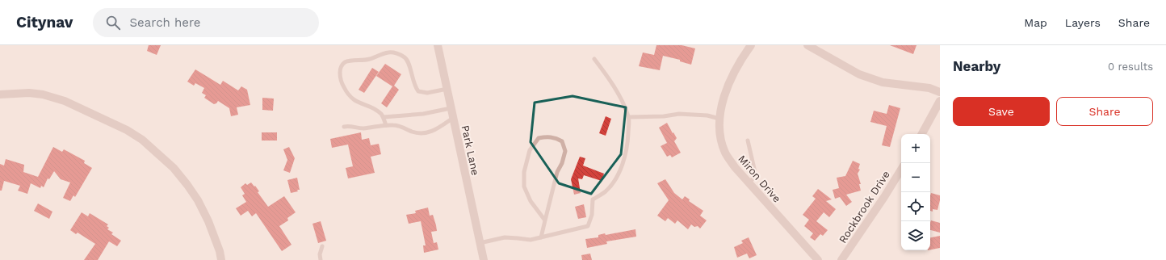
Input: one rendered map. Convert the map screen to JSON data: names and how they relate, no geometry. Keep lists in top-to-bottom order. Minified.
{"streets":{"street":["Park Lane","Miron Drive","Rockbrook Drive"]},"page":{"header":"Citynav","search":"Search here","nav":["Map","Layers","Share"],"heading":["Nearby","0 results"],"buttons":["Save","Share"],"map_buttons":["+","−"]}}
